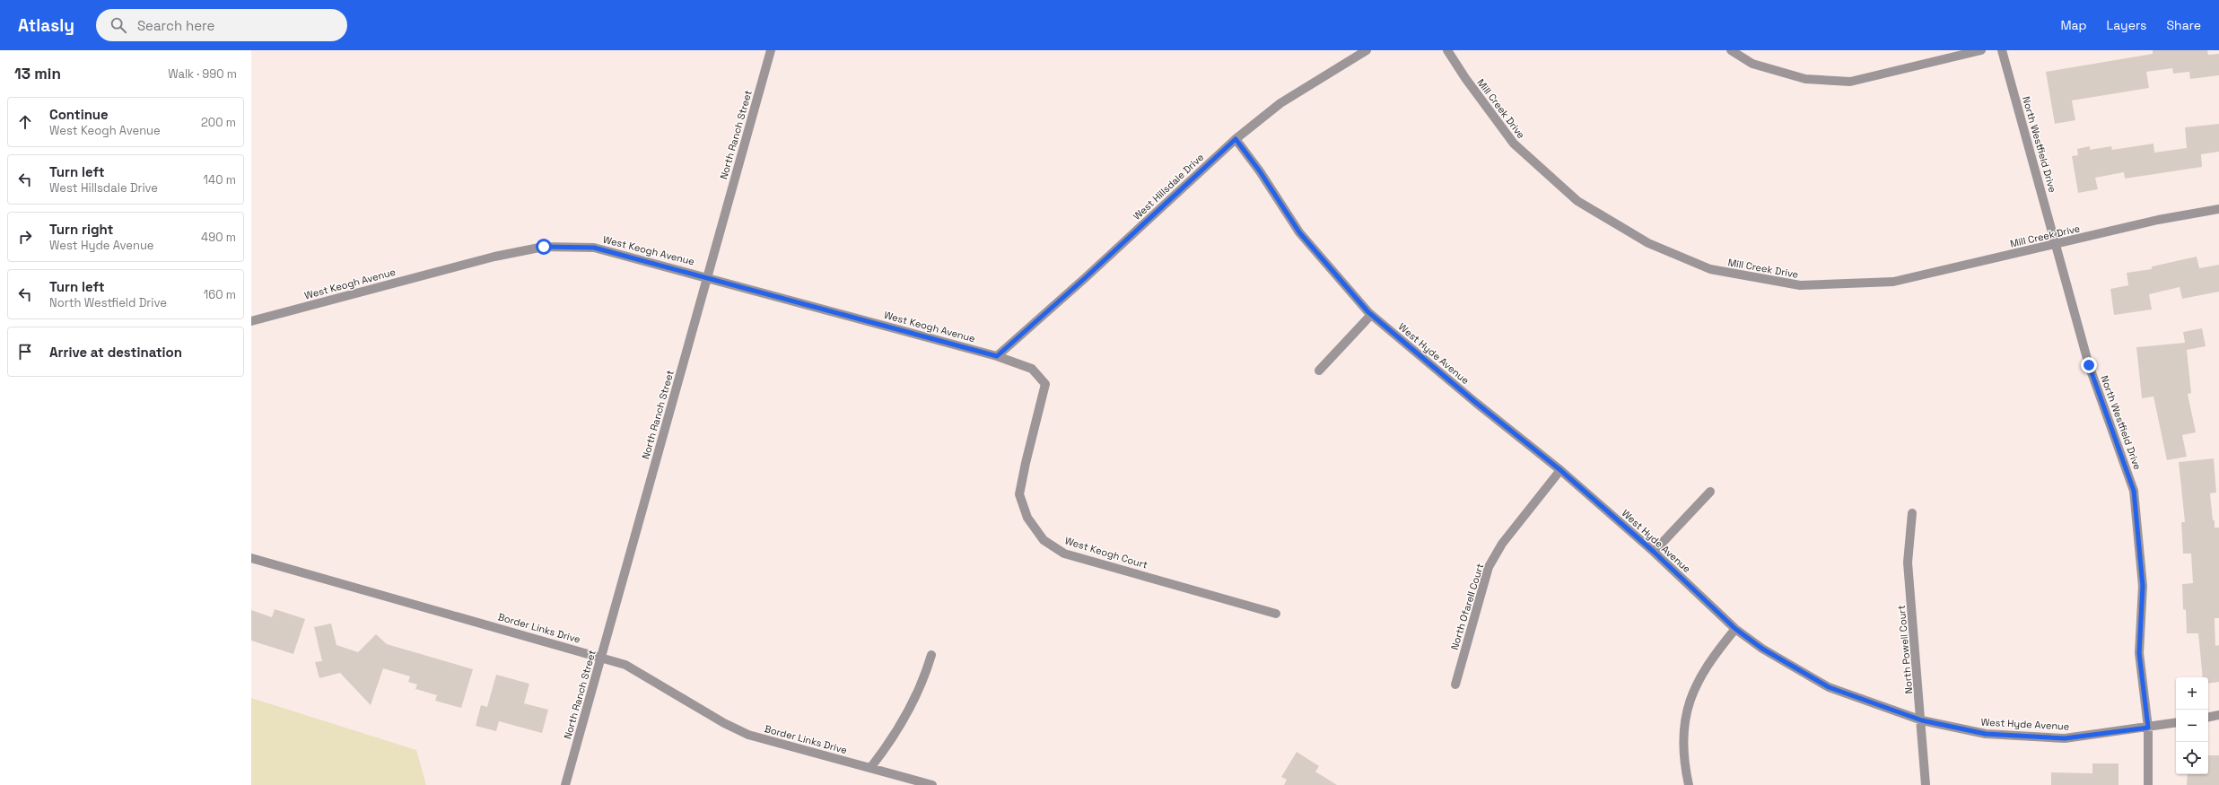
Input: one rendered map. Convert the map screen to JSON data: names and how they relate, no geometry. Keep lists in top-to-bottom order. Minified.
{"streets":{"street":["Mill Creek Drive","North Ranch Street","North Westfield Drive","West Hillsdale Drive","West Keogh Avenue","West Hyde Avenue","West Keogh Court","North Ofarell Court","Border Links Drive","North Powell Court"]},"crossings":[["Mill Creek Drive","North Westfield Drive"],["North Ranch Street","West Keogh Avenue"],["North Ranch Street","Border Links Drive"],["North Westfield Drive","West Hyde Avenue"],["West Hillsdale Drive","West Keogh Avenue"],["West Hillsdale Drive","West Hyde Avenue"],["West Hillsdale Drive","West Keogh Court"],["West Keogh Avenue","West Keogh Court"],["West Hyde Avenue","North Ofarell Court"],["West Hyde Avenue","North Powell Court"]],"page":{"header":"Atlasly","search":"Search here","nav":["Map","Layers","Share"],"heading":["13 min","Walk · 990 m"],"list":[["Continue","West Keogh Avenue","200 m"],["Turn left","West Hillsdale Drive","140 m"],["Turn right","West Hyde Avenue","490 m"],["Turn left","North Westfield Drive","160 m"],"Arrive at destination"],"map_buttons":["+","−"]}}
